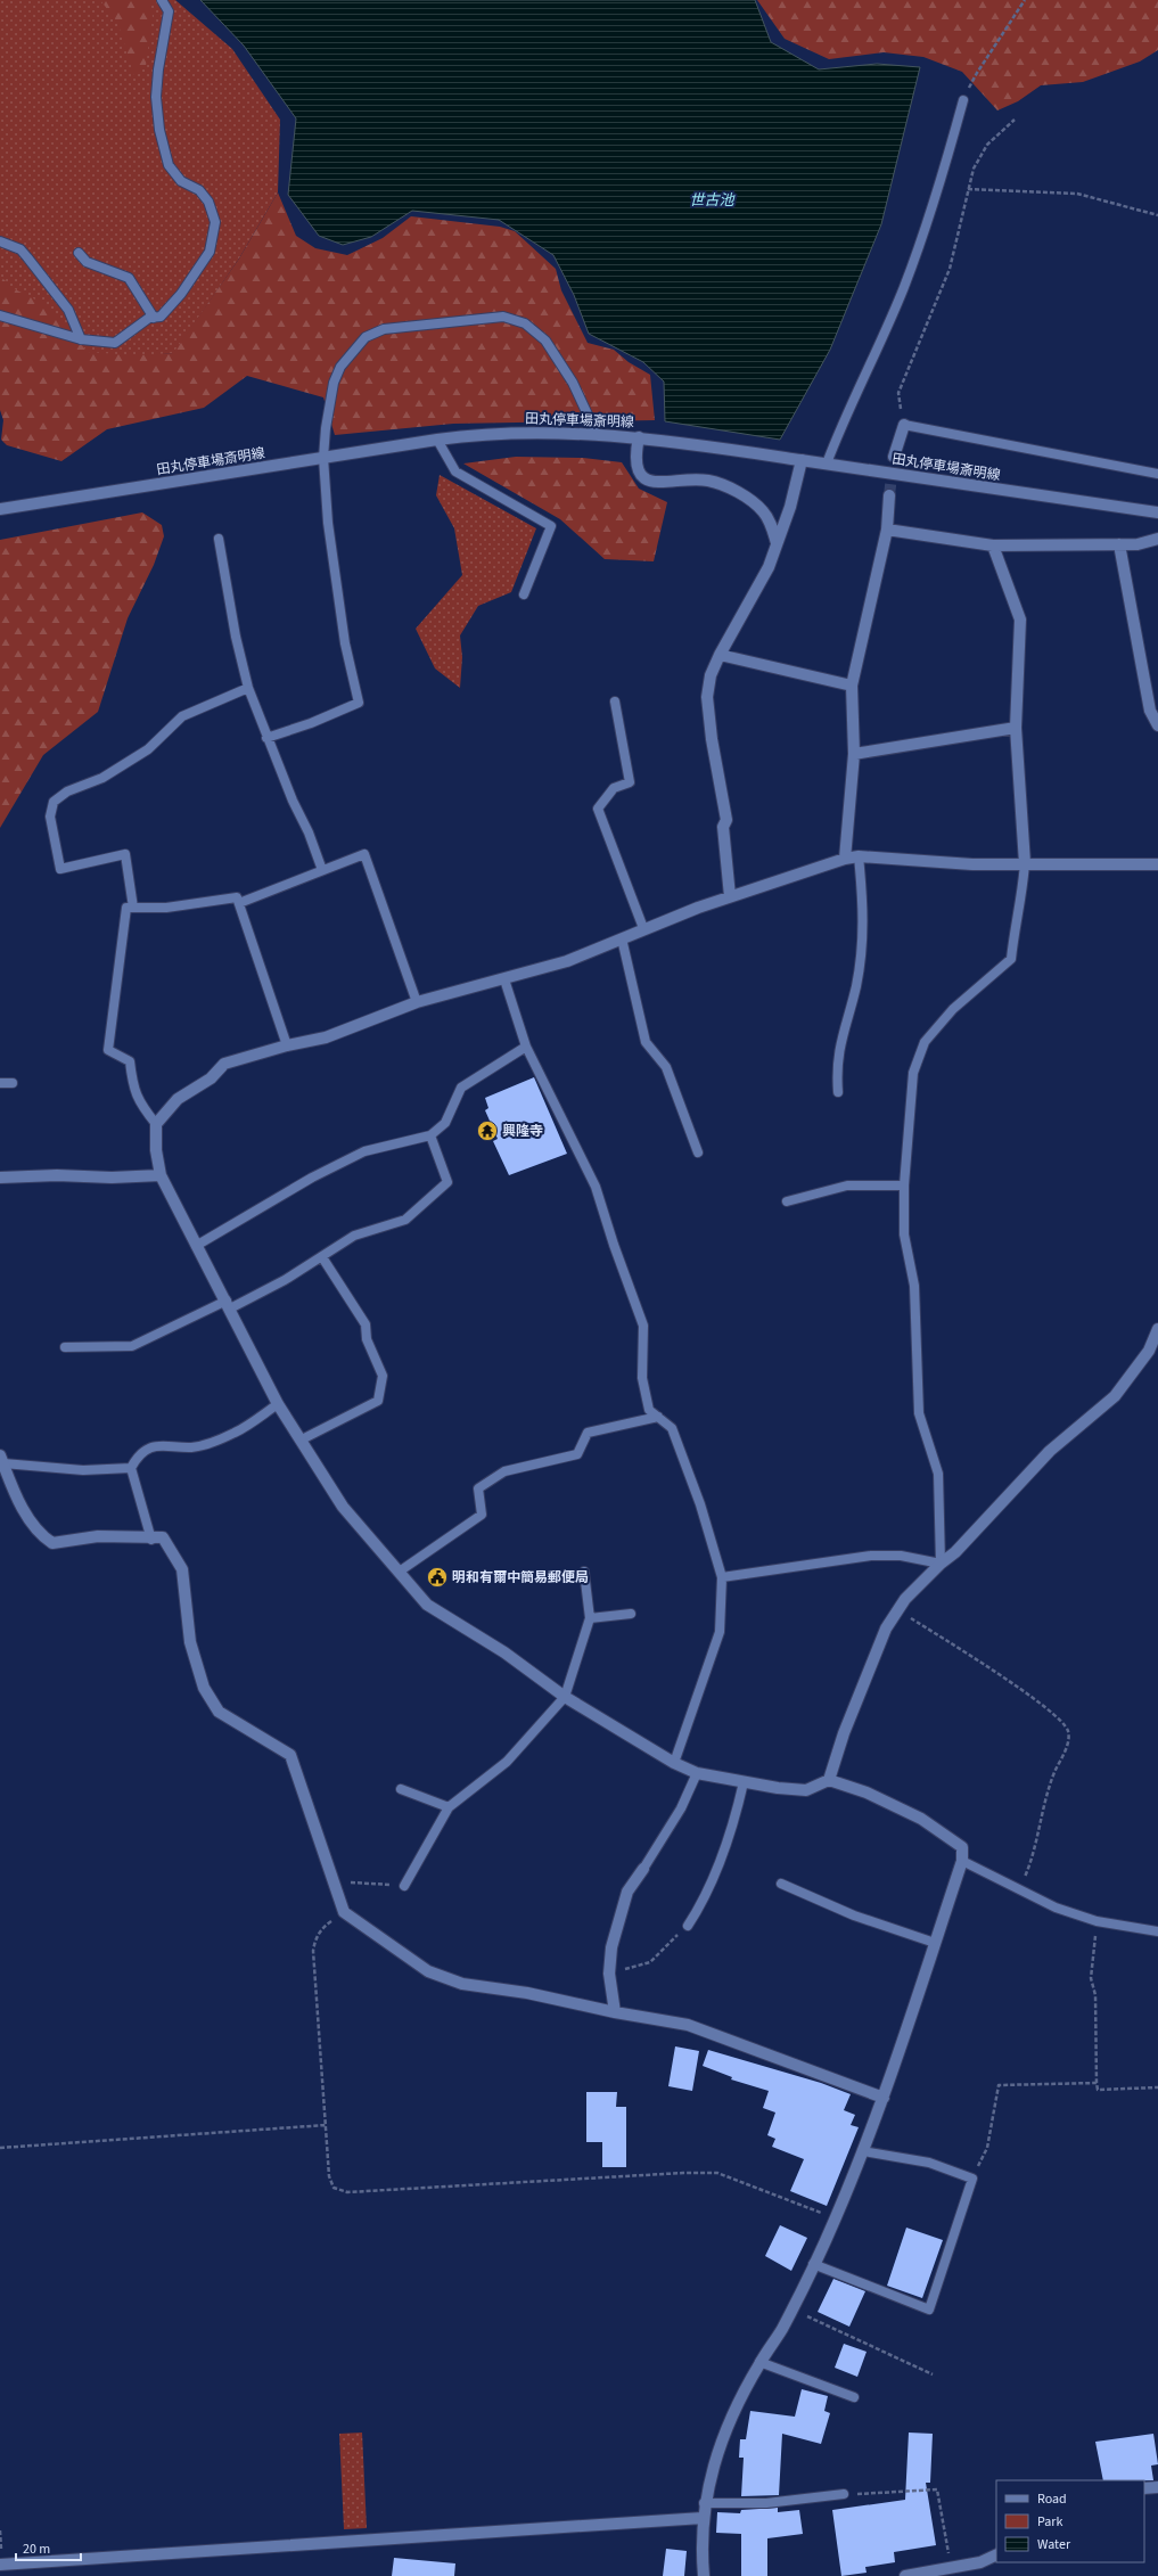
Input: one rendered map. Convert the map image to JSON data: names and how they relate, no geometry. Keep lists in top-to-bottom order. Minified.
{"streets":{"street":["田丸停車場斎明線"]},"water":["世古池"],"places":{"temple":["興隆寺"],"public building":["明和有爾中簡易郵便局"]},"legend":["Road","Park","Water"],"scale_bar":"20 m"}
